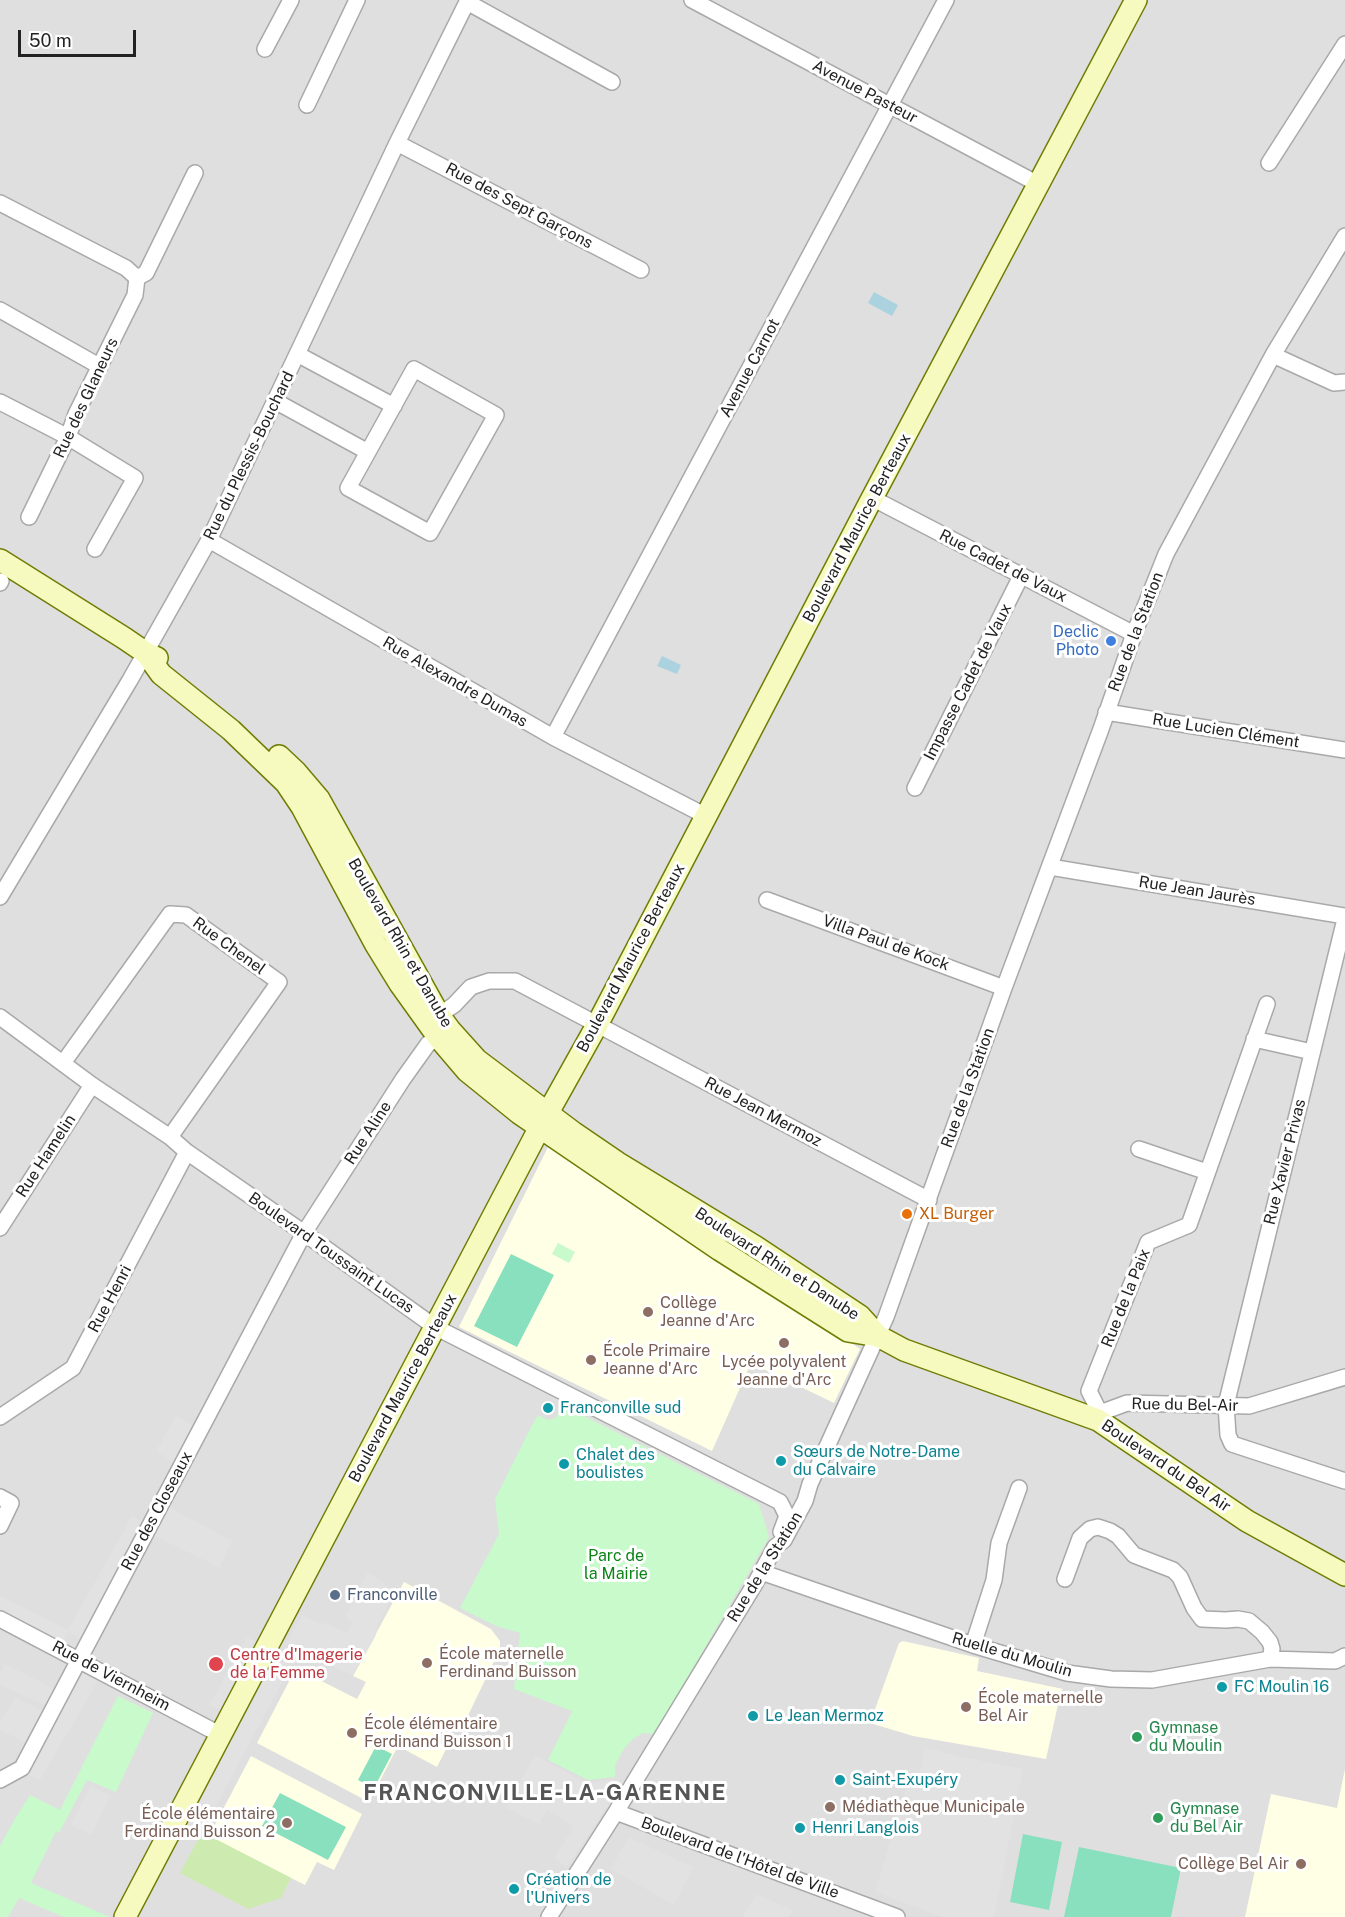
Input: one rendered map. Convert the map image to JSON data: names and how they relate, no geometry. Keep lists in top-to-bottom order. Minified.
{"streets":{"main road":["Boulevard Maurice Berteaux","Boulevard Rhin et Danube","Boulevard du Bel Air"],"street":["Avenue Pasteur","Rue des Sept Garçons","Avenue Carnot","Rue des Glaneurs","Rue du Plessis-Bouchard","Rue Cadet de Vaux","Rue de la Station","Rue Alexandre Dumas","Impasse Cadet de Vaux","Rue Lucien Clément","Rue Jean Jaurès","Villa Paul de Kock","Rue Chenel","Rue Jean Mermoz","Rue Aline","Rue Hamelin","Rue Xavier Privas","Boulevard Toussaint Lucas","Rue de la Paix","Rue Henri","Rue du Bel-Air","Rue des Closeaux","Ruelle du Moulin","Rue de Viernheim","Boulevard de l'Hôtel de Ville"]},"crossings":[["Avenue Pasteur","Avenue Carnot"],["Avenue Pasteur","Boulevard Maurice Berteaux"],["Rue des Sept Garçons","Rue du Plessis-Bouchard"],["Avenue Carnot","Rue Alexandre Dumas"],["Rue du Plessis-Bouchard","Rue Alexandre Dumas"],["Rue du Plessis-Bouchard","Boulevard Rhin et Danube"],["Boulevard Maurice Berteaux","Rue Cadet de Vaux"],["Boulevard Maurice Berteaux","Rue Alexandre Dumas"],["Boulevard Maurice Berteaux","Boulevard Rhin et Danube"],["Boulevard Maurice Berteaux","Rue Jean Mermoz"],["Boulevard Maurice Berteaux","Boulevard Toussaint Lucas"],["Boulevard Maurice Berteaux","Rue de Viernheim"],["Rue Cadet de Vaux","Rue de la Station"],["Rue Cadet de Vaux","Impasse Cadet de Vaux"],["Rue de la Station","Rue Lucien Clément"],["Rue de la Station","Rue Jean Jaurès"],["Rue de la Station","Boulevard Rhin et Danube"],["Rue de la Station","Villa Paul de Kock"],["Rue de la Station","Rue Jean Mermoz"],["Rue de la Station","Boulevard du Bel Air"],["Rue de la Station","Ruelle du Moulin"],["Rue de la Station","Boulevard de l'Hôtel de Ville"],["Rue Jean Jaurès","Rue Xavier Privas"],["Boulevard Rhin et Danube","Rue Aline"],["Boulevard Rhin et Danube","Boulevard du Bel Air"],["Rue Chenel","Boulevard Toussaint Lucas"],["Rue Aline","Boulevard Toussaint Lucas"],["Rue Aline","Rue des Closeaux"],["Rue Hamelin","Boulevard Toussaint Lucas"],["Rue Xavier Privas","Rue du Bel-Air"],["Boulevard Toussaint Lucas","Rue Henri"],["Boulevard Toussaint Lucas","Rue des Closeaux"],["Rue de la Paix","Rue du Bel-Air"],["Rue de la Paix","Boulevard du Bel Air"],["Rue du Bel-Air","Boulevard du Bel Air"],["Rue des Closeaux","Rue de Viernheim"]],"districts":["FRANCONVILLE-LA-GARENNE"],"parks":["Parc de la Mairie"],"places":["Declic Photo","XL Burger","Collège Jeanne d'Arc","Lycée polyvalent Jeanne d'Arc","École Primaire Jeanne d'Arc","Franconville sud","Sœurs de Notre-Dame du Calvaire","Chalet des boulistes","Franconville","École maternelle Ferdinand Buisson","Centre d'Imagerie de la Femme","FC Moulin 16","École maternelle Bel Air","Le Jean Mermoz","École élémentaire Ferdinand Buisson 1","Gymnase du Moulin","Saint-Exupéry","Médiathèque Municipale","Gymnase du Bel Air","École élémentaire Ferdinand Buisson 2","Henri Langlois","Collège Bel Air","Création de l'Univers"],"scale_bar":"50 m"}
